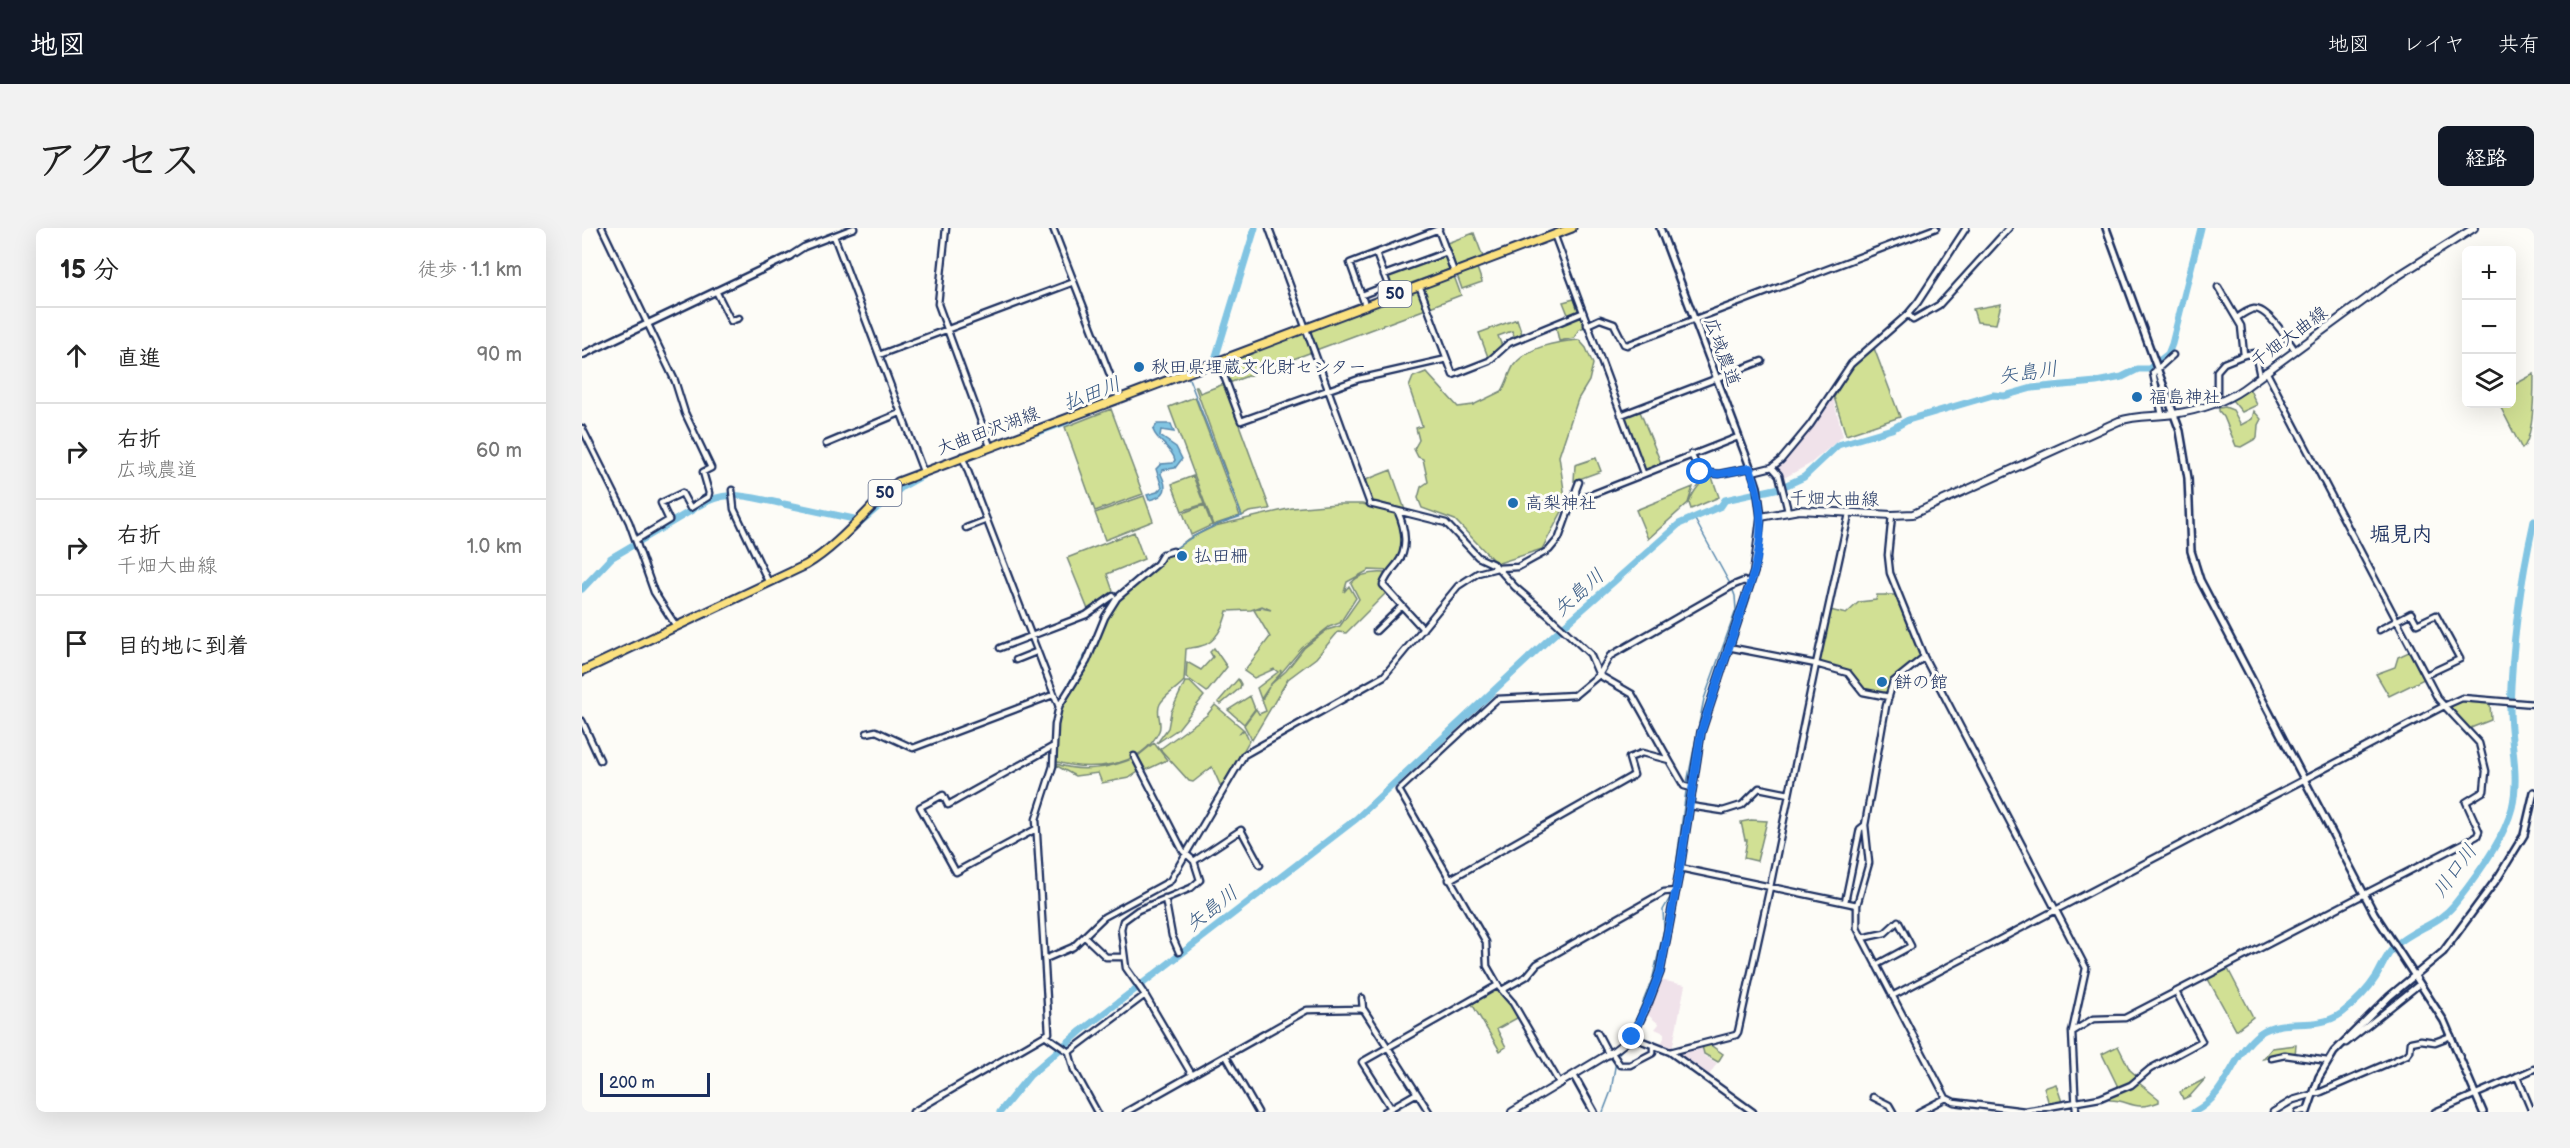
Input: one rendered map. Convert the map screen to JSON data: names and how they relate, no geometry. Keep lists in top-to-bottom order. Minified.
{"streets":{"main road":["50","千畑大曲線","大曲田沢湖線"],"street":["広域農道"]},"crossings":[["千畑大曲線","広域農道"]],"districts":["堀見内"],"water":["矢島川","払田川","川口川"],"places":["秋田県埋蔵文化財センター","福島神社","高梨神社","払田柵","餅の館"],"scale_bar":"200 m","page":{"header":"地図","nav":["地図","レイヤ","共有"],"title":"アクセス","buttons":"経路","heading":["15 分","徒歩 · 1.1 km"],"map_buttons":["+","−"],"list":[["直進","90 m"],["右折","広域農道","60 m"],["右折","千畑大曲線","1.0 km"],"目的地に到着"],"scale":"200 m"}}
